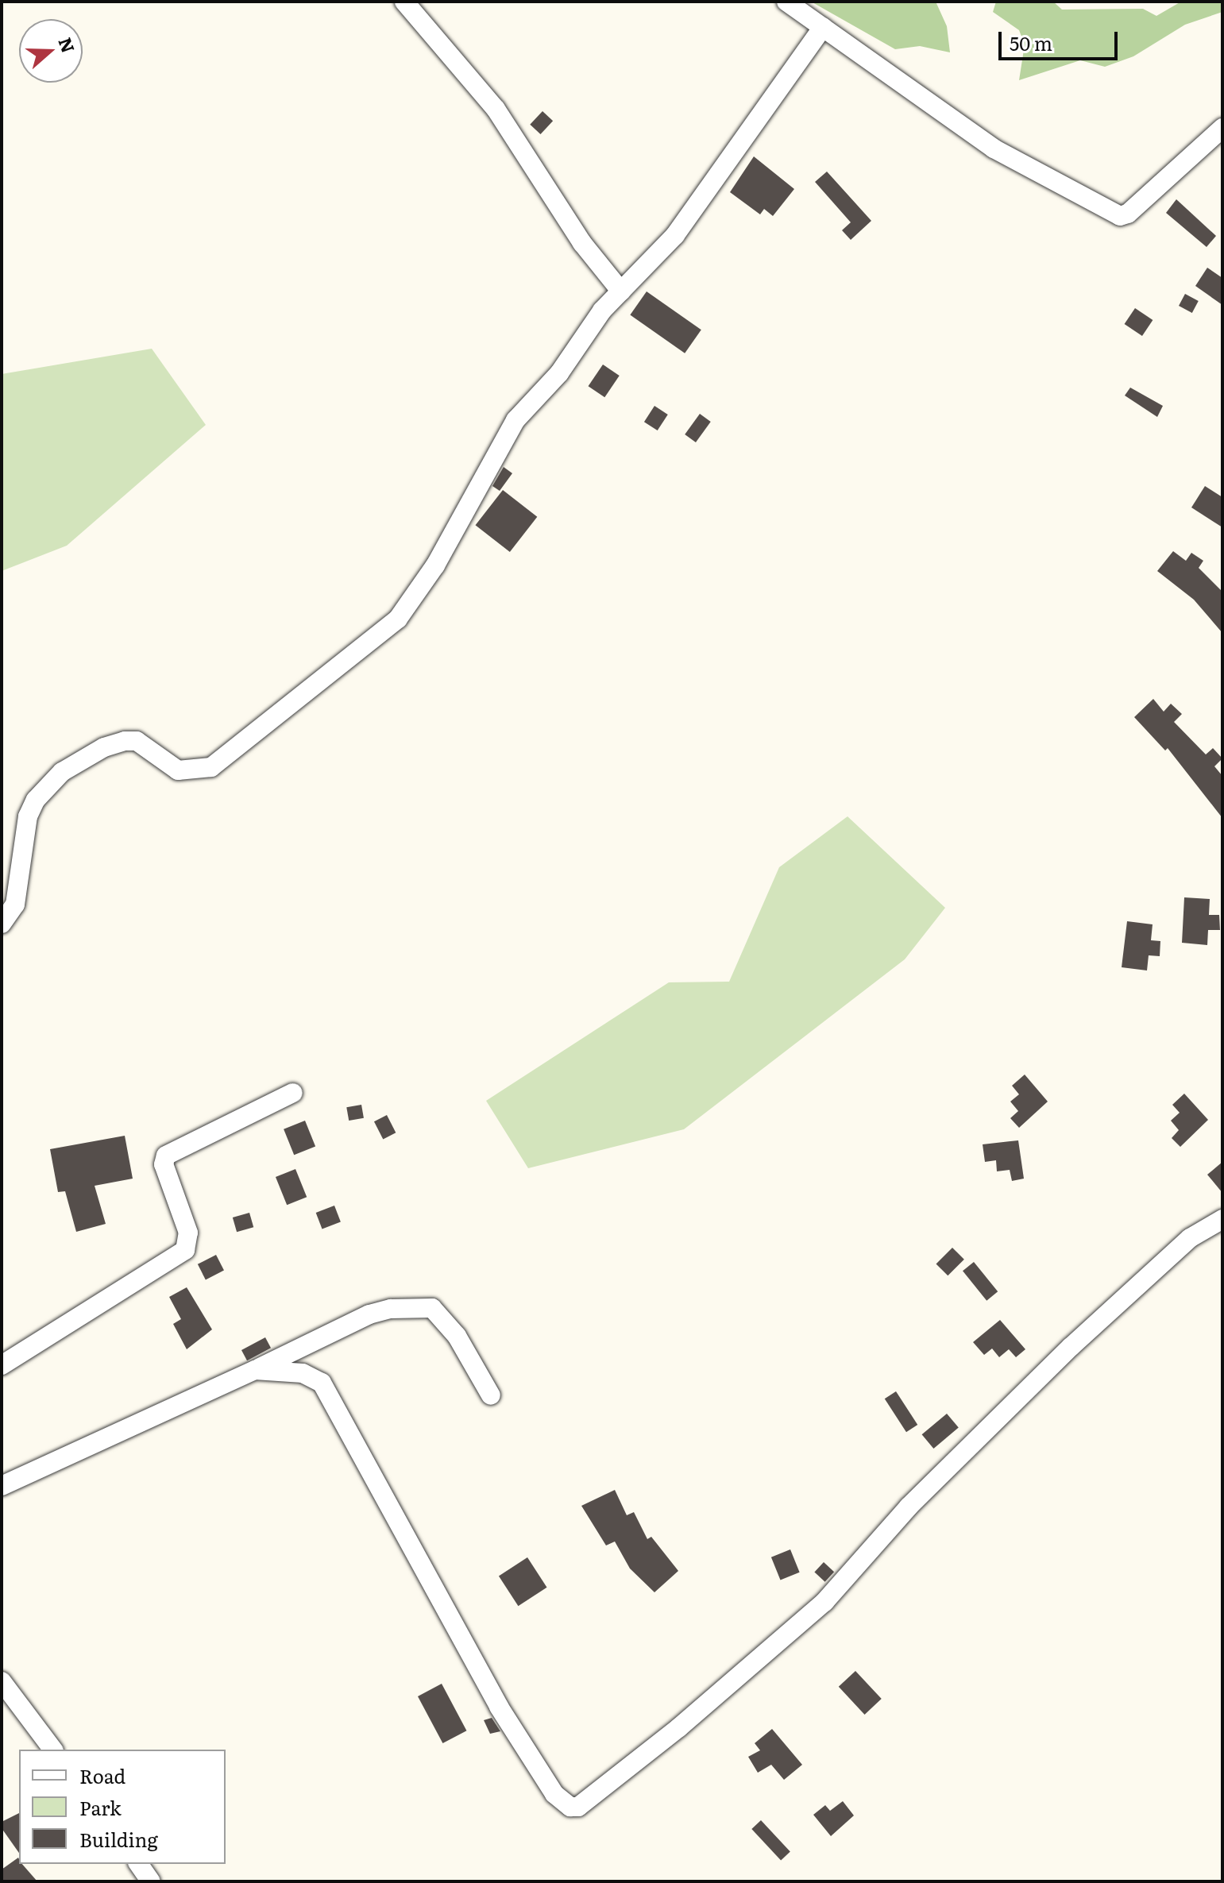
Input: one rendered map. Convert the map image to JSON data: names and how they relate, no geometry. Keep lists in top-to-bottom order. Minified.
{"legend":["Road","Park","Building"],"scale_bar":"50 m","north":"right"}
